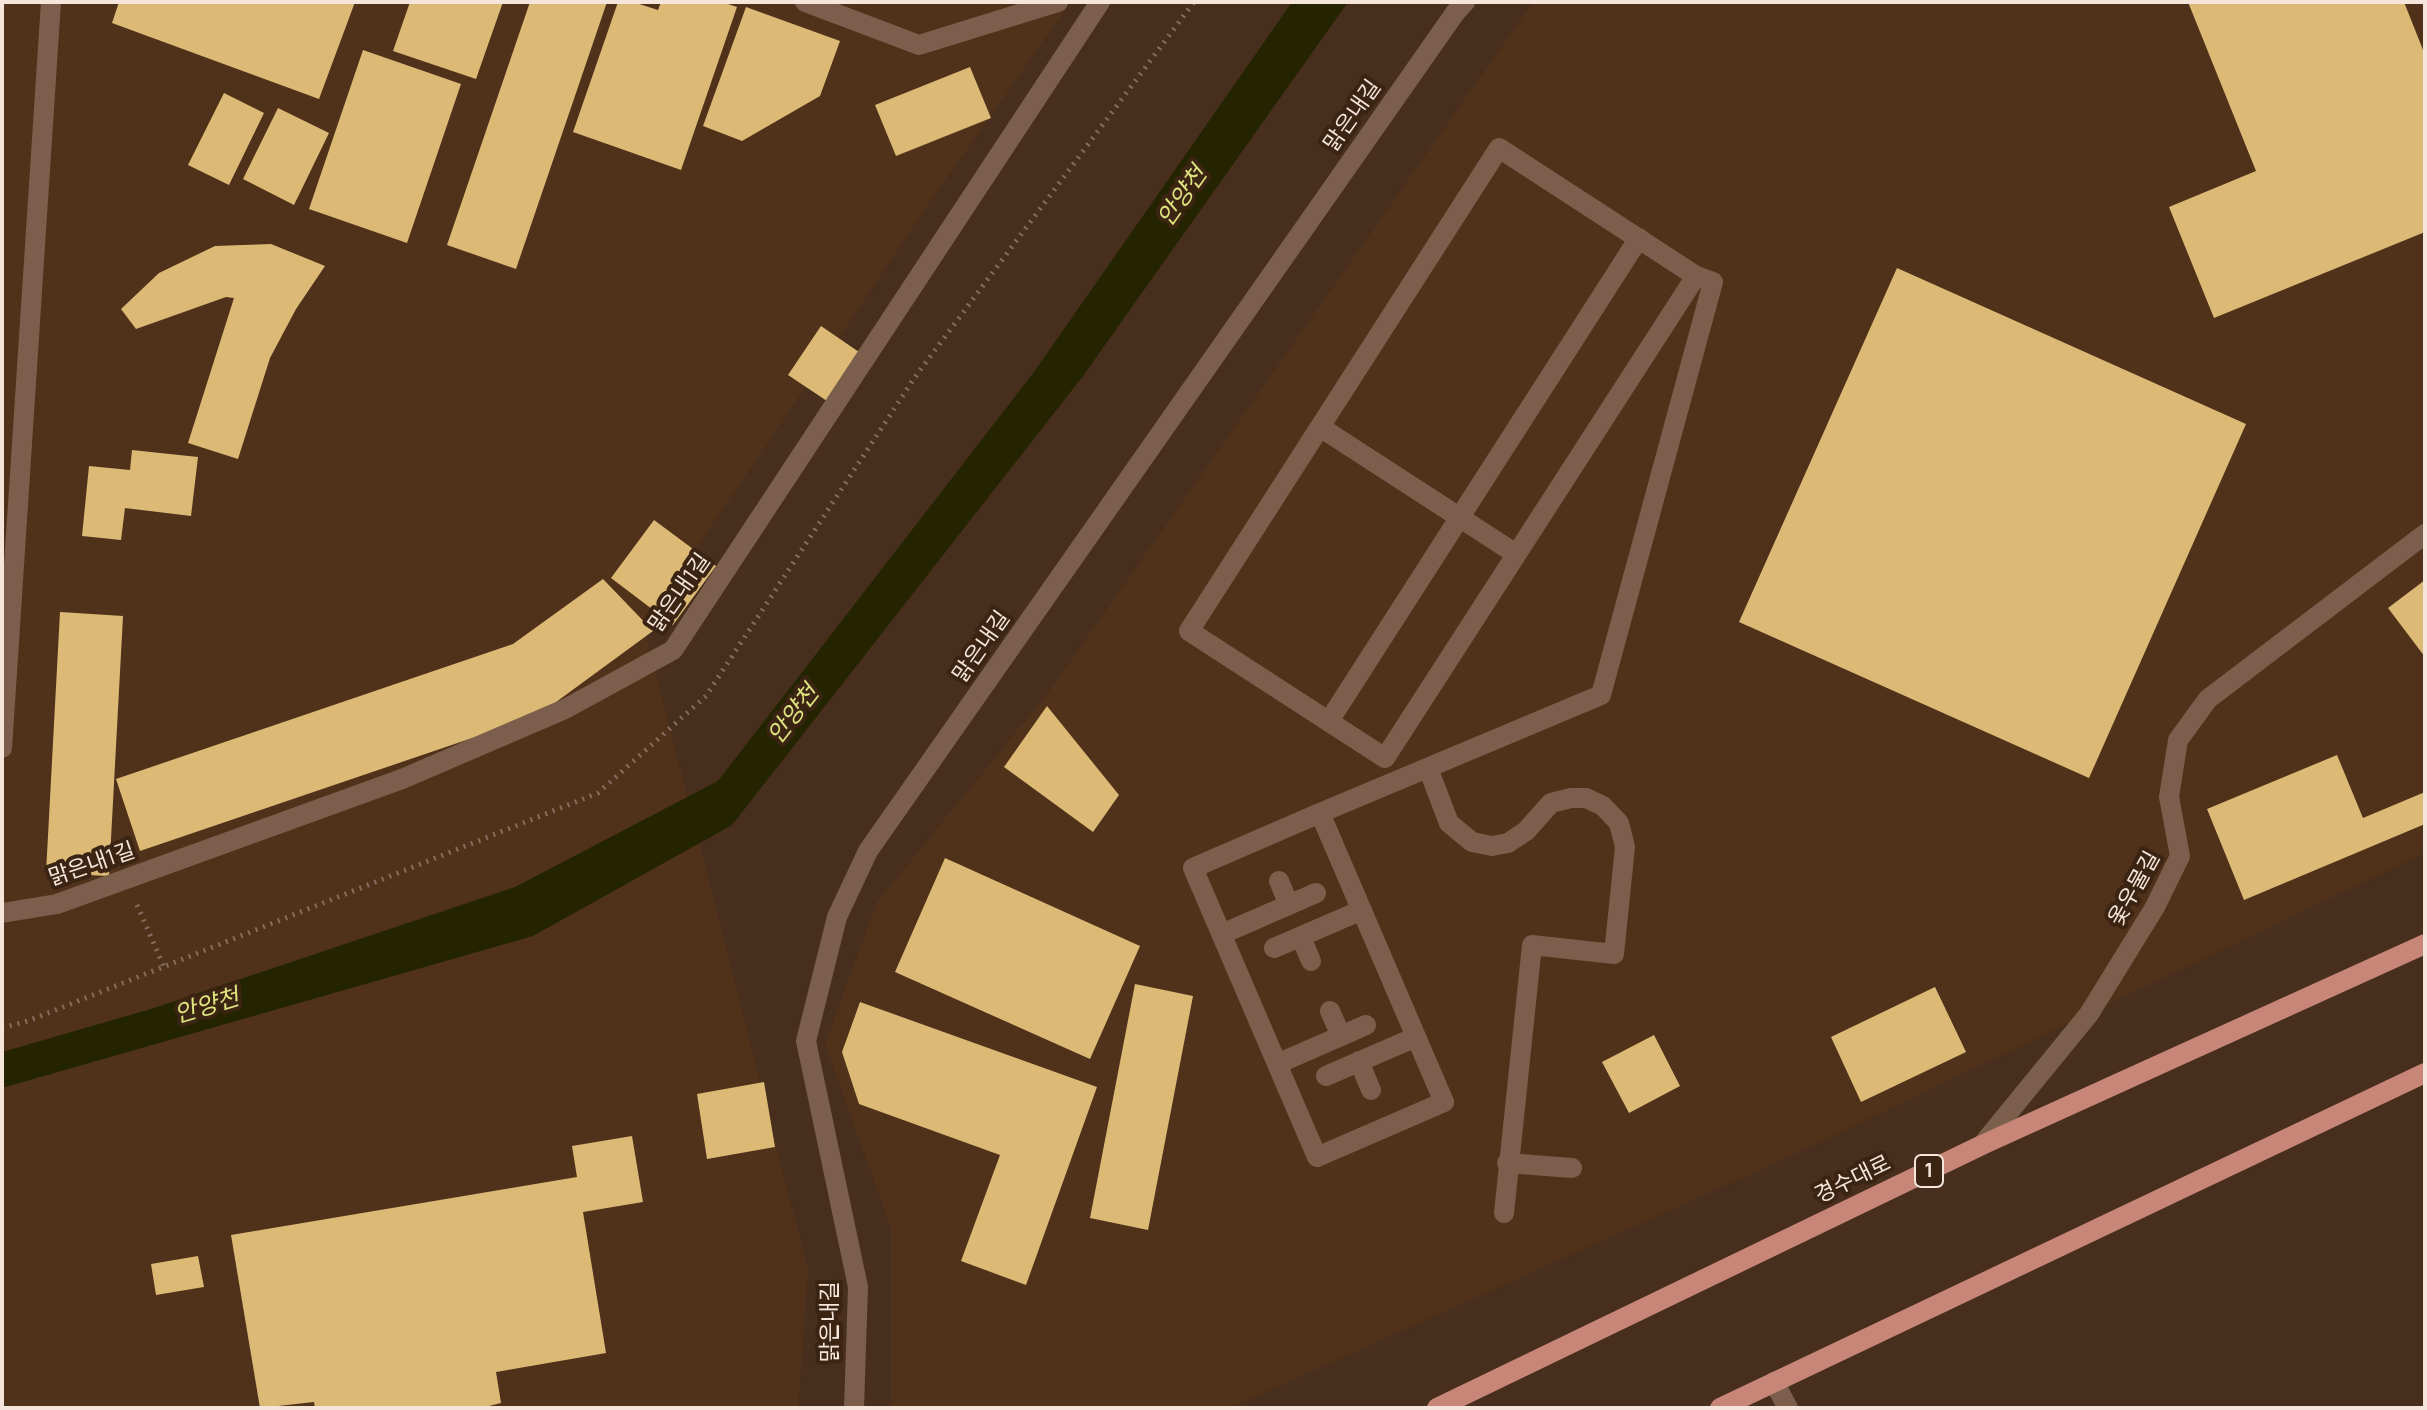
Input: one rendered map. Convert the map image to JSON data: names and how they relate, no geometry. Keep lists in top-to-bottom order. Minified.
{"streets":{"main road":["1","경수대로"],"street":["맑은내길","맑은내1길","옻우물길"]},"crossings":[["옻우물길","경수대로"]],"water":["안양천"]}
